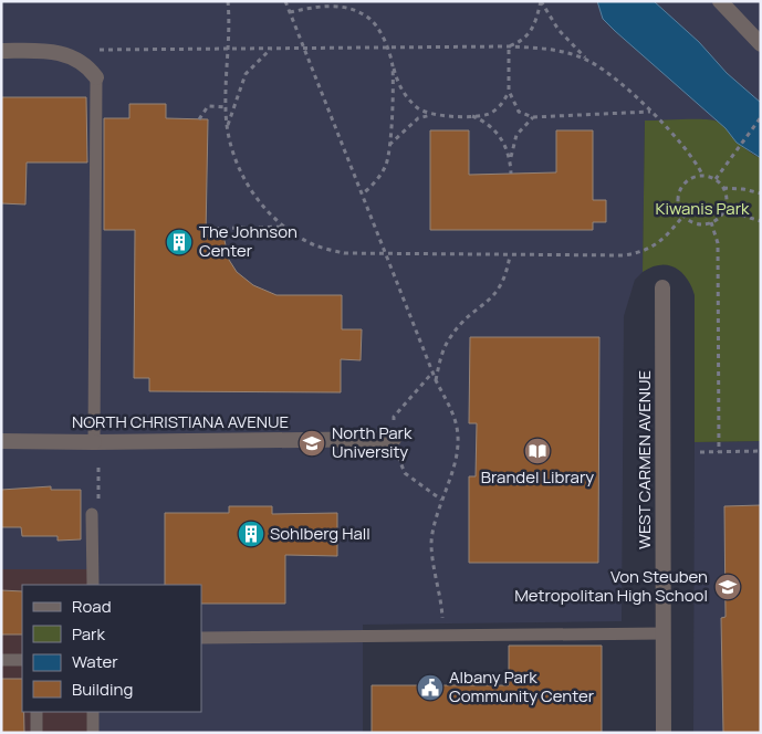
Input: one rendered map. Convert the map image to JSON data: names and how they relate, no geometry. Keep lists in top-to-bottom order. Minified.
{"streets":{"street":["NORTH CHRISTIANA AVENUE","WEST CARMEN AVENUE"]},"parks":["Kiwanis Park"],"places":{"building":["The Johnson Center","Sohlberg Hall"],"school or university":["North Park University","Von Steuben Metropolitan High School"],"library":["Brandel Library"],"public building":["Albany Park Community Center"]},"legend":["Road","Park","Water","Building"]}
